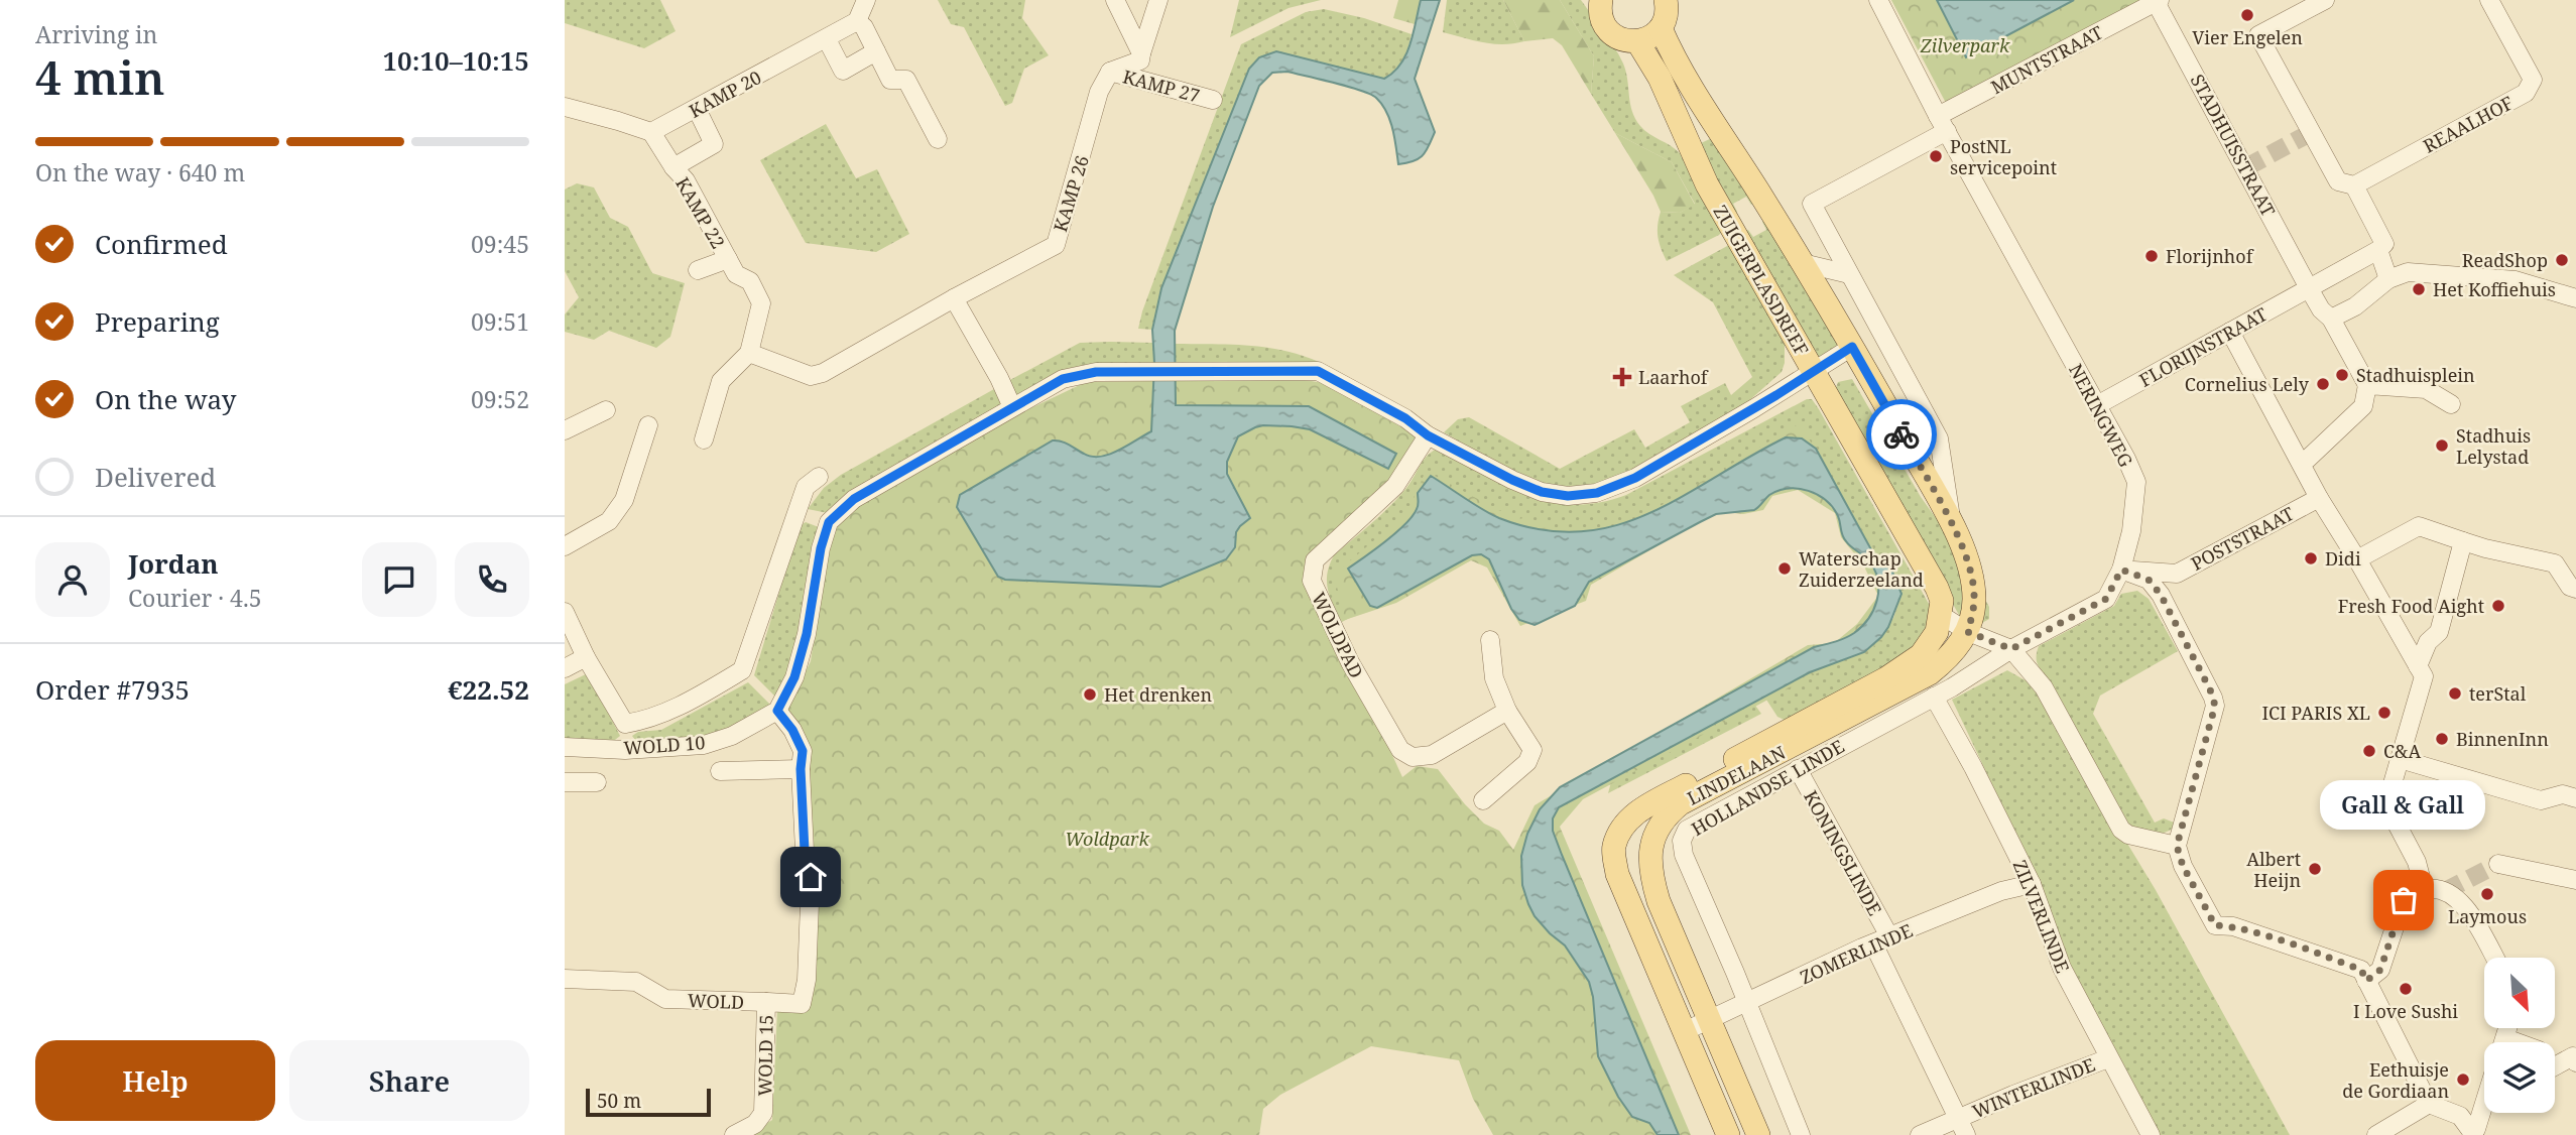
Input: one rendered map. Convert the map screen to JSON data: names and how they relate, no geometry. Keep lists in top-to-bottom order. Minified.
{"streets":{"main road":["ZUIGERPLASDREEF","LINDELAAN"],"street":["MUNTSTRAAT","KAMP 27","KAMP 20","REAALHOF","STADHUISSTRAAT","KAMP 26","KAMP 22","FLORIJNSTRAAT","NERINGWEG","POSTSTRAAT","WOLDPAD","WOLD 10","HOLLANDSE LINDE","KONINGSLINDE","ZILVERLINDE","ZOMERLINDE","WOLD","WOLD 15","WINTERLINDE"]},"crossings":[["MUNTSTRAAT","STADHUISSTRAAT"],["MUNTSTRAAT","NERINGWEG"],["KAMP 27","KAMP 26"],["KAMP 20","KAMP 22"],["STADHUISSTRAAT","FLORIJNSTRAAT"],["KAMP 26","KAMP 22"],["ZUIGERPLASDREEF","LINDELAAN"],["FLORIJNSTRAAT","NERINGWEG"],["NERINGWEG","POSTSTRAAT"],["NERINGWEG","HOLLANDSE LINDE"],["WOLD 10","WOLD 15"],["LINDELAAN","ZOMERLINDE"],["HOLLANDSE LINDE","KONINGSLINDE"],["HOLLANDSE LINDE","ZILVERLINDE"],["HOLLANDSE LINDE","ZOMERLINDE"],["KONINGSLINDE","ZOMERLINDE"],["KONINGSLINDE","WINTERLINDE"],["ZILVERLINDE","ZOMERLINDE"],["ZILVERLINDE","WINTERLINDE"],["WOLD","WOLD 15"]],"parks":["Zilverpark","Woldpark"],"places":{"other":["Vier Engelen","PostNL servicepoint","Florijnhof","ReadShop","Het Koffiehuis","Stadhuisplein","Cornelius Lely","Stadhuis Lelystad","Didi","Waterschap Zuiderzeeland","Fresh Food Aight","terStal","Het drenken","ICI PARIS XL","BinnenInn","C&A","Albert Heijn","Laymous","Gall & Gall","I Love Sushi","Eethuisje de Gordiaan"],"health":["Laarhof"]},"scale_bar":"50 m","north":"bottom right","page":{"heading":["4 min","Arriving in","10:10–10:15"],"panel":["Jordan","Courier · 4.5","Order #7935","€22.52"],"bar":"On the way · 640 m","list":[["Confirmed","09:45"],["Preparing","09:51"],["On the way","09:52"],"Delivered"],"bubble":"Gall & Gall","buttons":["Help","Share"],"scale":"50 m"}}
